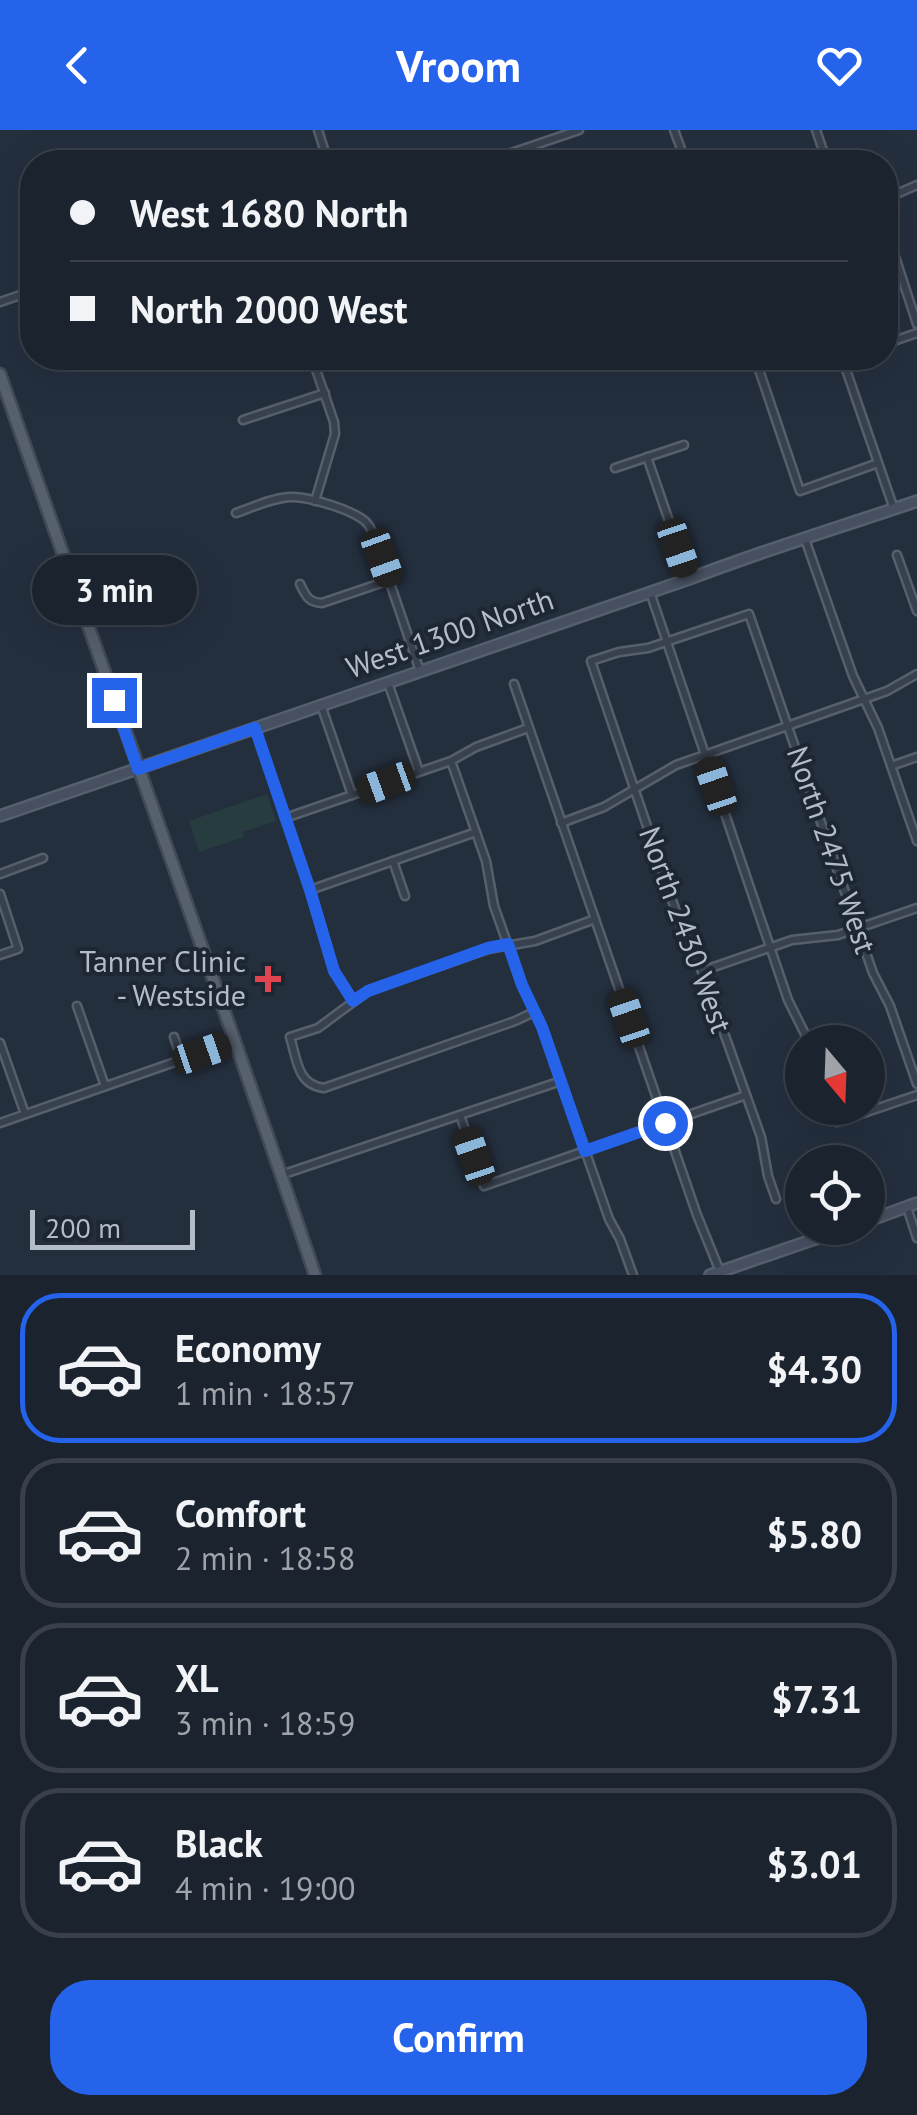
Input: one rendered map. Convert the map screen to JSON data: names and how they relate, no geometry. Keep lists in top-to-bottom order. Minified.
{"streets":{"street":["West 1300 North","North 2475 West","North 2430 West"]},"crossings":[["North 2475 West","North 2430 West"]],"places":{"health":["Tanner Clinic - Westside"]},"scale_bar":"200 m","north":"bottom","page":{"header":"Vroom","banner":["West 1680 North","North 2000 West"],"bubble":"3 min","scale":"200 m","list":[{"name":"Economy","note":"1 min · 18:57","value":"$4.30"},{"name":"Comfort","note":"2 min · 18:58","value":"$5.80"},{"name":"XL","note":"3 min · 18:59","value":"$7.31"},{"name":"Black","note":"4 min · 19:00","value":"$3.01"}],"buttons":"Confirm"}}
